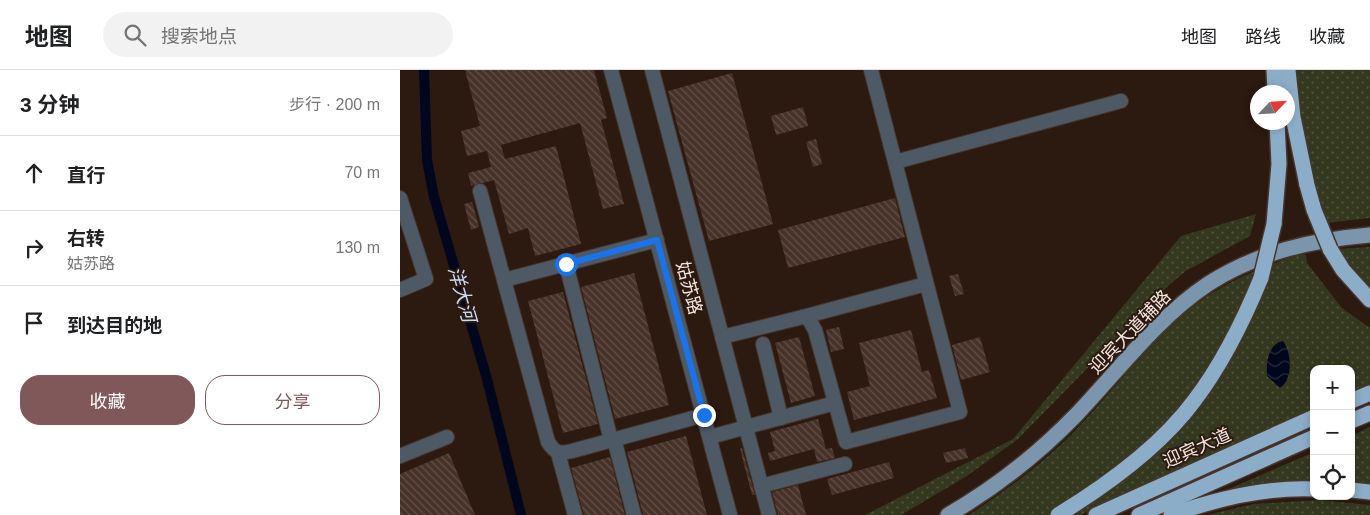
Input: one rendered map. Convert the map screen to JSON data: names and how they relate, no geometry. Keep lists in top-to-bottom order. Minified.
{"streets":{"highway":["迎宾大道"],"main road":["迎宾大道辅路"],"street":["姑苏路"]},"water":["洋大河"],"north":"top right","page":{"header":"地图","search":"搜索地点","nav":["地图","路线","收藏"],"heading":["3 分钟","步行 · 200 m"],"list":[["直行","70 m"],["右转","姑苏路","130 m"],"到达目的地"],"buttons":["收藏","分享"],"map_buttons":["+","−"]}}
